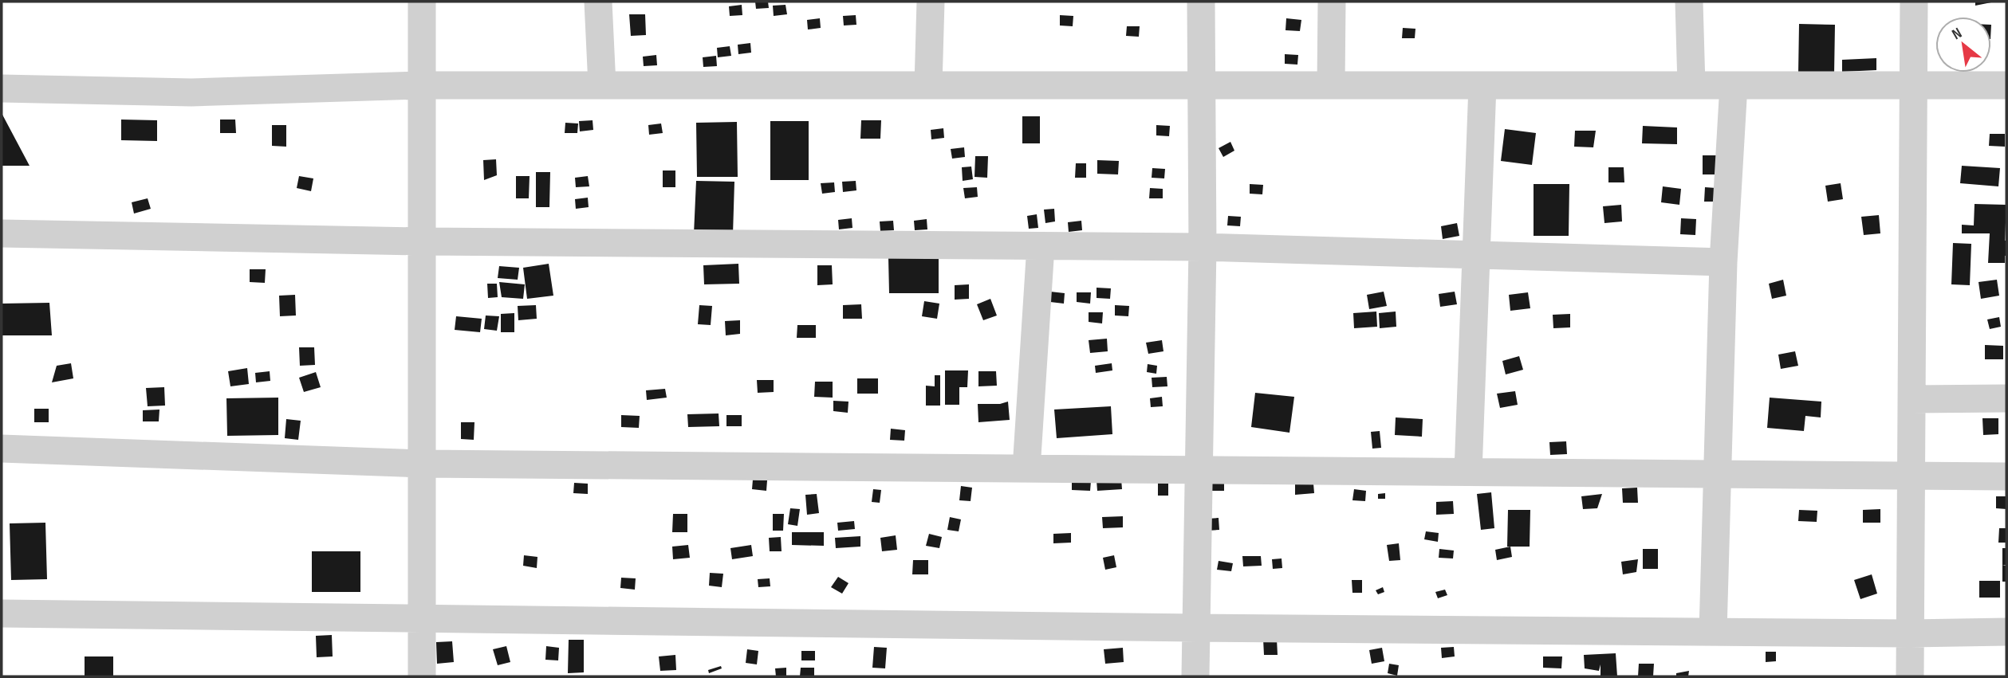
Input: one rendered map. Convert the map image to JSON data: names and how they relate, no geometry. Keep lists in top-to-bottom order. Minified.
{"north":"top left"}
